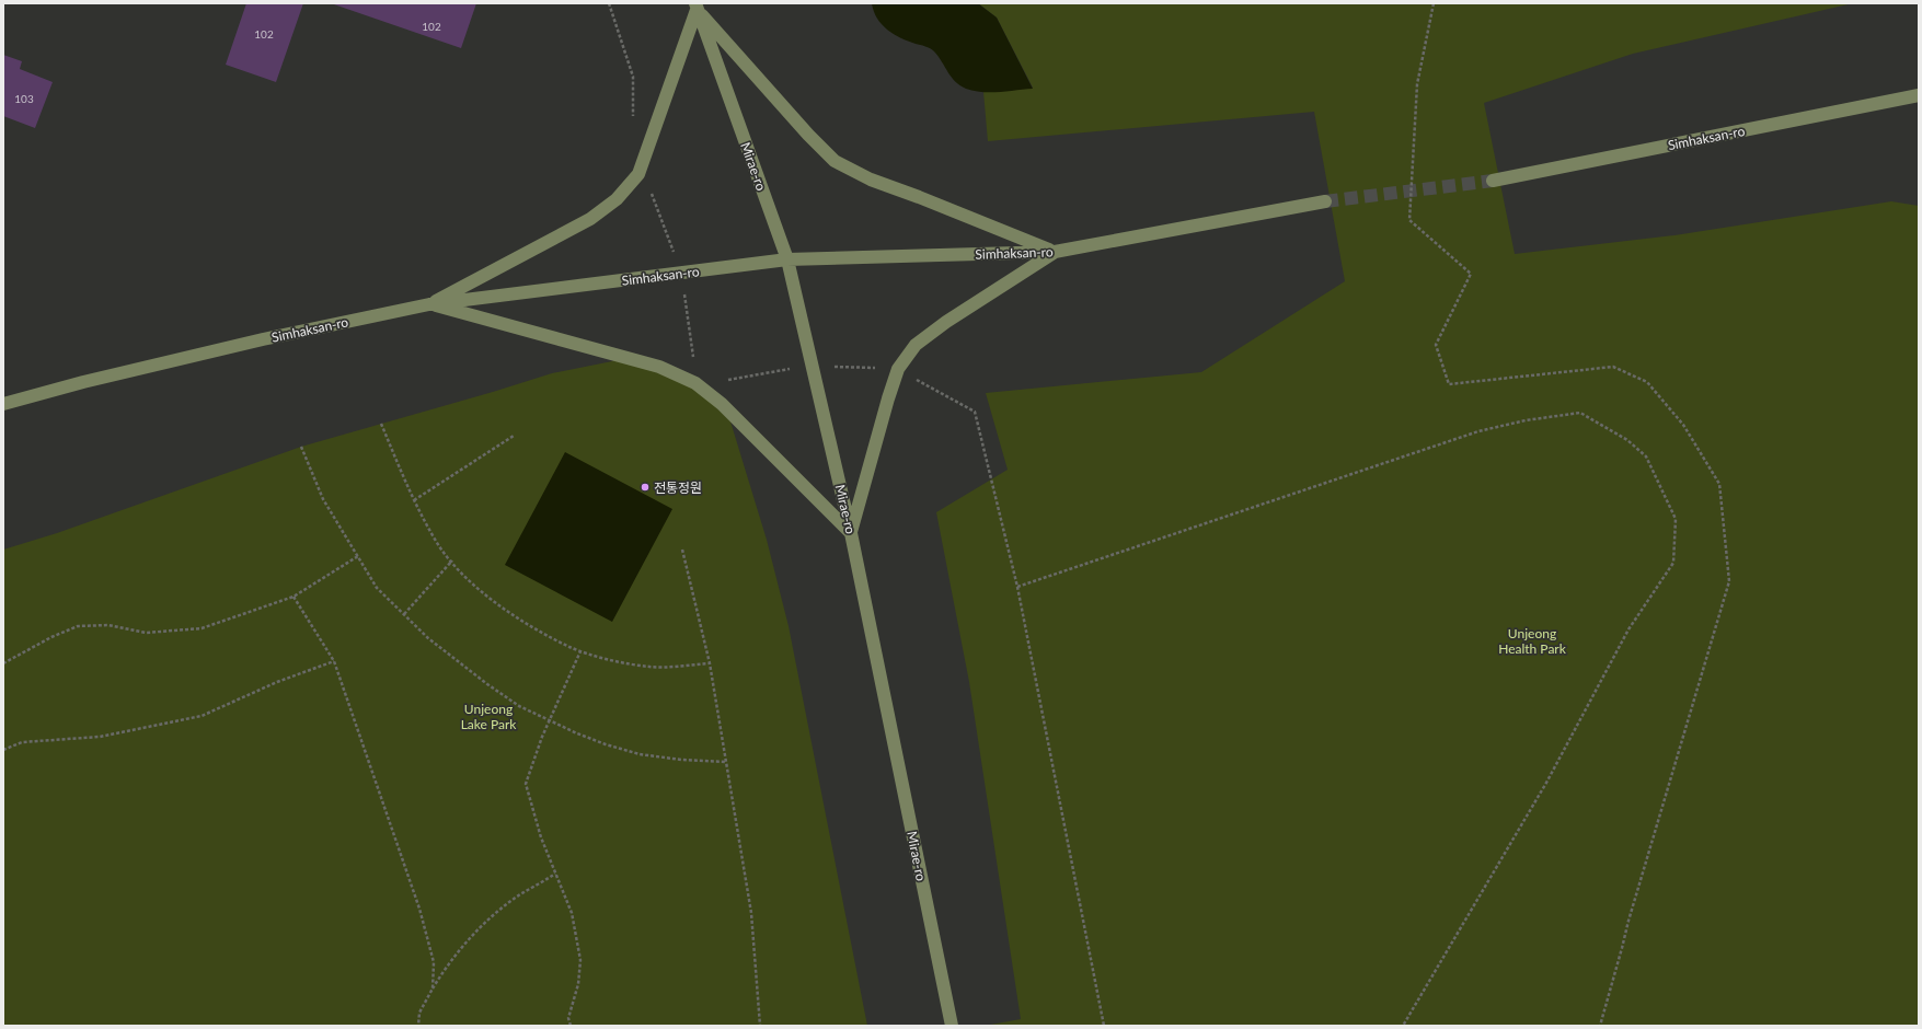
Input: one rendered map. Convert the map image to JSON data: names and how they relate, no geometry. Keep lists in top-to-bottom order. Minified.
{"streets":{"street":["Simhaksan-ro","Mirae-ro"]},"crossings":[["Simhaksan-ro","Mirae-ro"]],"parks":["Unjeong Health Park","Unjeong Lake Park"],"places":["전통정원"],"house_numbers":["102","102","103"]}
